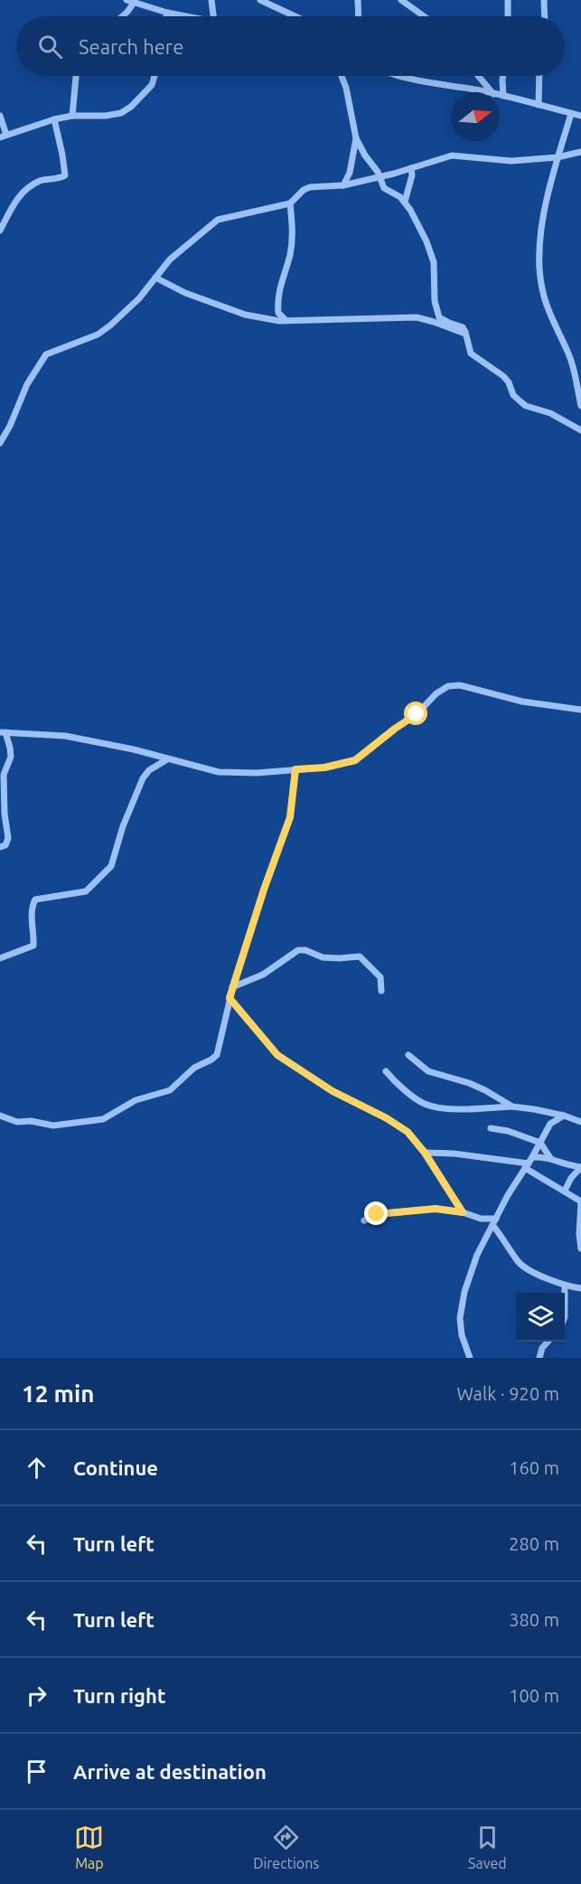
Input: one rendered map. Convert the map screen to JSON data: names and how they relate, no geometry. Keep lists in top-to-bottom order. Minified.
{"north":"right","page":{"search":"Search here","heading":["12 min","Walk · 920 m"],"list":[["Continue","160 m"],["Turn left","280 m"],["Turn left","380 m"],["Turn right","100 m"],"Arrive at destination"],"nav":["Map","Directions","Saved"]}}
